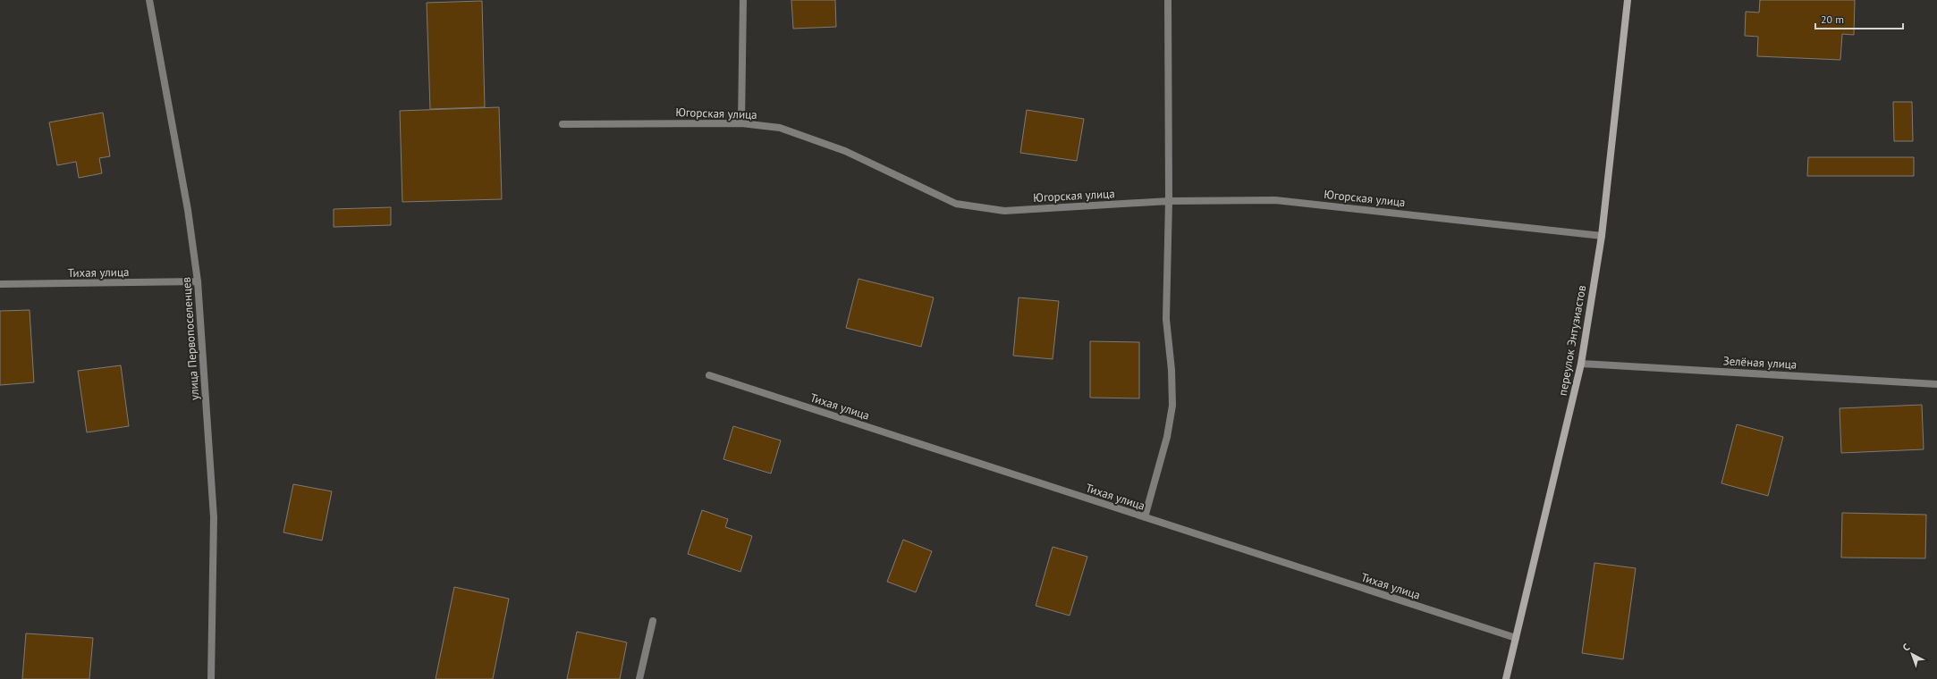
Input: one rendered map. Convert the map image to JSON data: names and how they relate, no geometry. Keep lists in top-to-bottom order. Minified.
{"streets":{"main road":["переулок Энтузиастов"],"street":["Югорская улица","Тихая улица","улица Первопоселенцев","Зелёная улица"]},"crossings":[["Югорская улица","переулок Энтузиастов"],["Тихая улица","улица Первопоселенцев"],["Тихая улица","переулок Энтузиастов"],["переулок Энтузиастов","Зелёная улица"]],"scale_bar":"20 m","north":"top left"}
